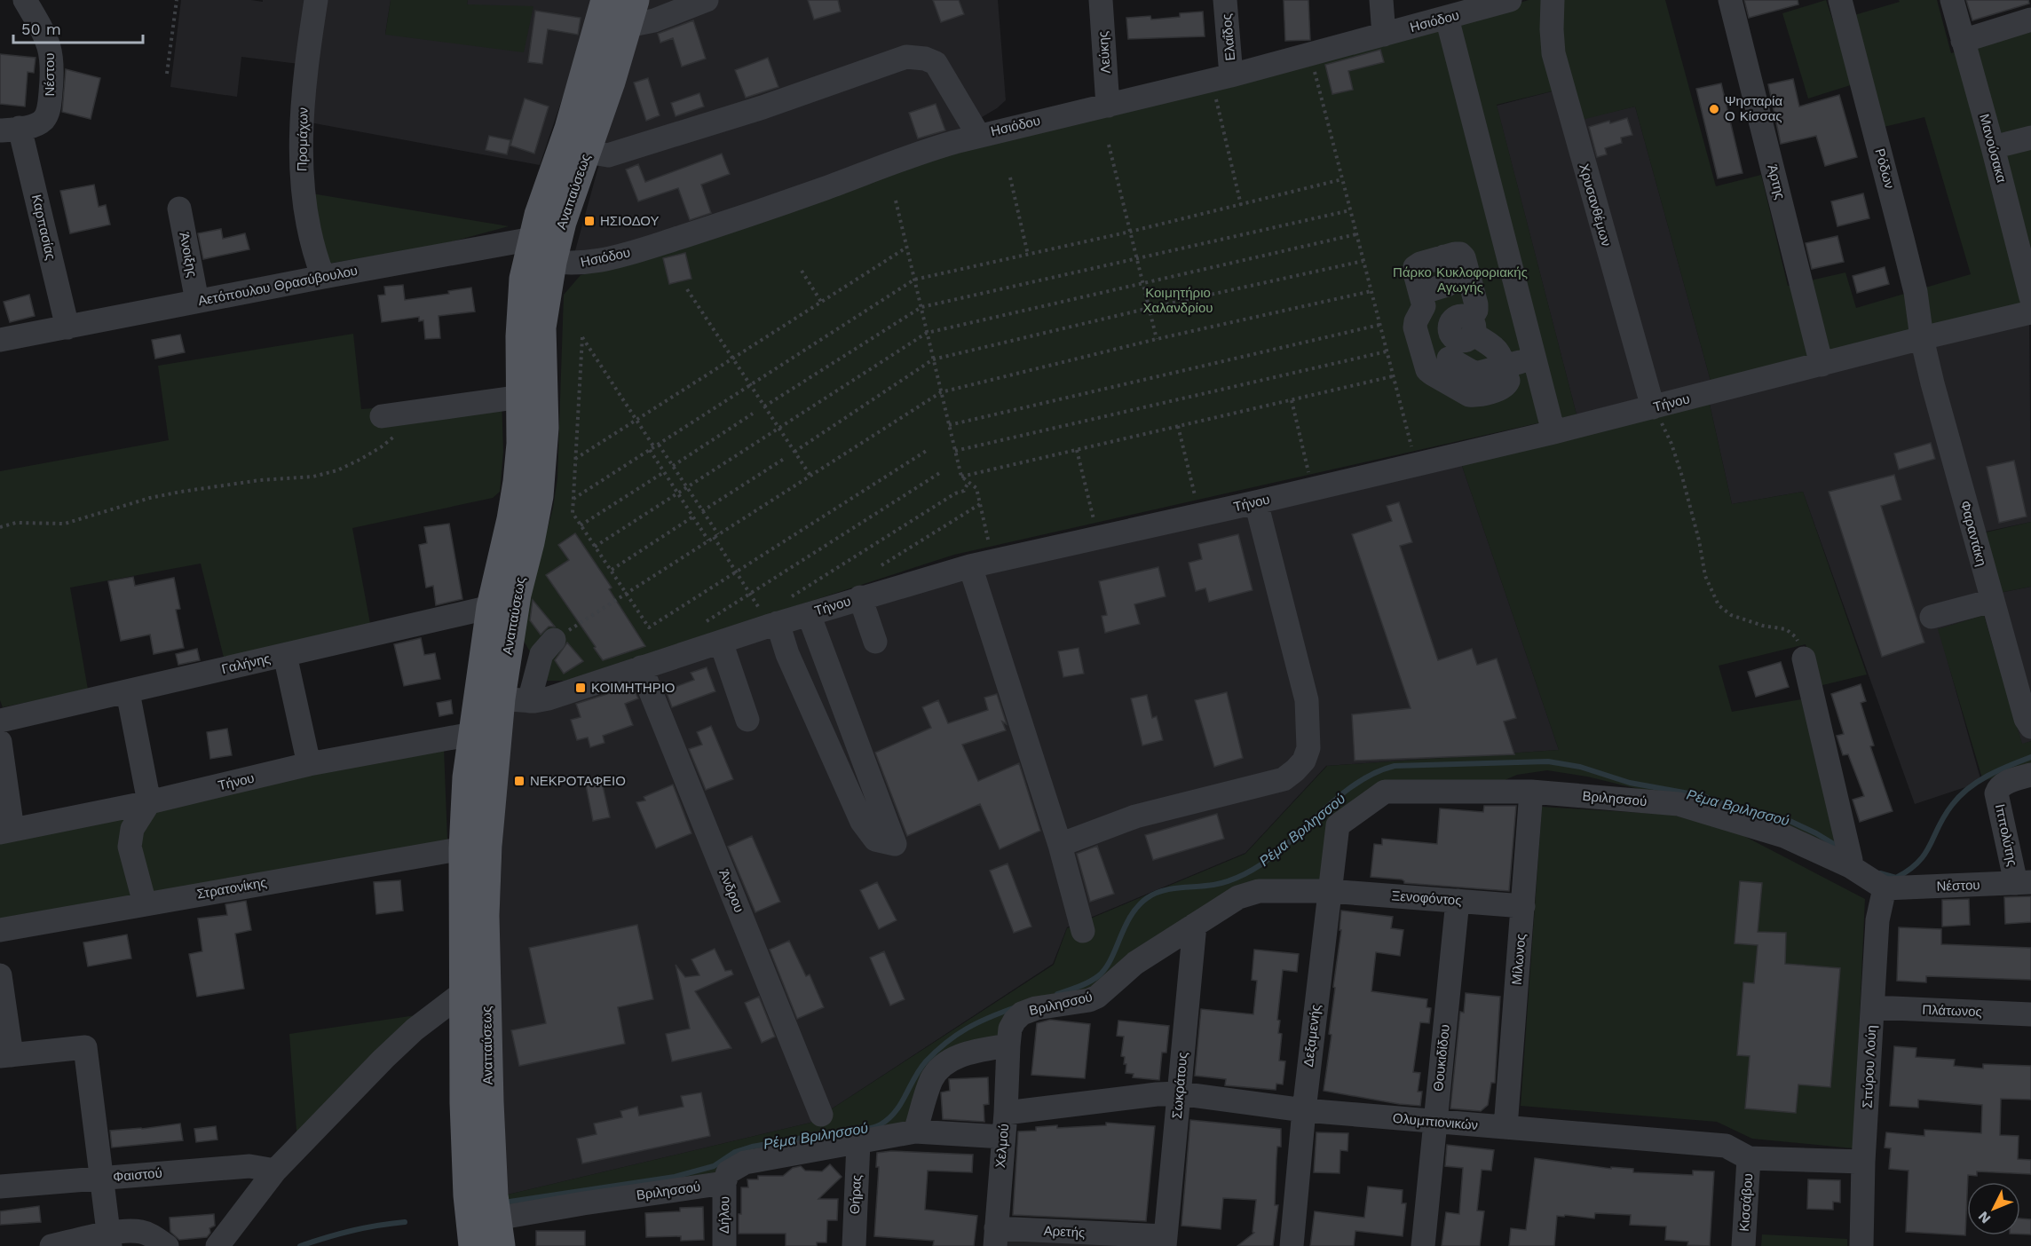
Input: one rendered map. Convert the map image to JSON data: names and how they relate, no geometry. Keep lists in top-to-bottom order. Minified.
{"streets":{"main road":["Αναπαύσεως"],"street":["Ησιόδου","Ελαΐδος","Λεύκης","Νέστου","Προμάχων","Μανούσακα","Ρόδων","Άρτης","Χρυσανθέμων","Καρπασίας","Άνοιξης","Αετόπουλου Θρασύβουλου","Τήνου","Φαραντάκη","Γαλήνης","Βριλησσού","Ιππολύτης","Στρατονίκης","Άνδρου","Ξενοφόντος","Μίλωνος","Πλάτωνος","Δεξαμενής","Θουκιδίδου","Σπύρου Λούη","Σωκράτους","Ολυμπιονικών","Χελμού","Φαιστού","Θήρας","Κισσάβου","Δήλου","Αρετής"]},"crossings":[["Ησιόδου","Ελαΐδος"],["Ησιόδου","Λεύκης"],["Ησιόδου","Αναπαύσεως"],["Ησιόδου","Αετόπουλου Θρασύβουλου"],["Νέστου","Καρπασίας"],["Νέστου","Βριλησσού"],["Νέστου","Ιππολύτης"],["Νέστου","Σπύρου Λούη"],["Προμάχων","Αετόπουλου Θρασύβουλου"],["Ρόδων","Τήνου"],["Ρόδων","Φαραντάκη"],["Άρτης","Τήνου"],["Αναπαύσεως","Αετόπουλου Θρασύβουλου"],["Αναπαύσεως","Τήνου"],["Αναπαύσεως","Γαλήνης"],["Αναπαύσεως","Βριλησσού"],["Αναπαύσεως","Στρατονίκης"],["Χρυσανθέμων","Τήνου"],["Καρπασίας","Αετόπουλου Θρασύβουλου"],["Άνοιξης","Αετόπουλου Θρασύβουλου"],["Τήνου","Φαραντάκη"],["Τήνου","Άνδρου"],["Βριλησσού","Ξενοφόντος"],["Βριλησσού","Μίλωνος"],["Βριλησσού","Δεξαμενής"],["Βριλησσού","Σπύρου Λούη"],["Βριλησσού","Σωκράτους"],["Βριλησσού","Χελμού"],["Βριλησσού","Δήλου"],["Ξενοφόντος","Μίλωνος"],["Ξενοφόντος","Δεξαμενής"],["Ξενοφόντος","Θουκιδίδου"],["Μίλωνος","Ολυμπιονικών"],["Πλάτωνος","Σπύρου Λούη"],["Δεξαμενής","Ολυμπιονικών"],["Θουκιδίδου","Ολυμπιονικών"],["Σπύρου Λούη","Ολυμπιονικών"],["Σωκράτους","Ολυμπιονικών"],["Σωκράτους","Αρετής"],["Ολυμπιονικών","Χελμού"],["Ολυμπιονικών","Κισσάβου"],["Χελμού","Αρετής"]],"water":["Ρέμα Βριλησσού"],"parks":["Πάρκο Κυκλοφοριακής Αγωγής","Κοιμητήριο Χαλανδρίου"],"places":{"other":["Ψησταρία Ο Κίσσας"],"transit":["ΗΣΙΟΔΟΥ","ΚΟΙΜΗΤΗΡΙΟ","ΝΕΚΡΟΤΑΦΕΙΟ"]},"scale_bar":"50 m","north":"bottom left"}
